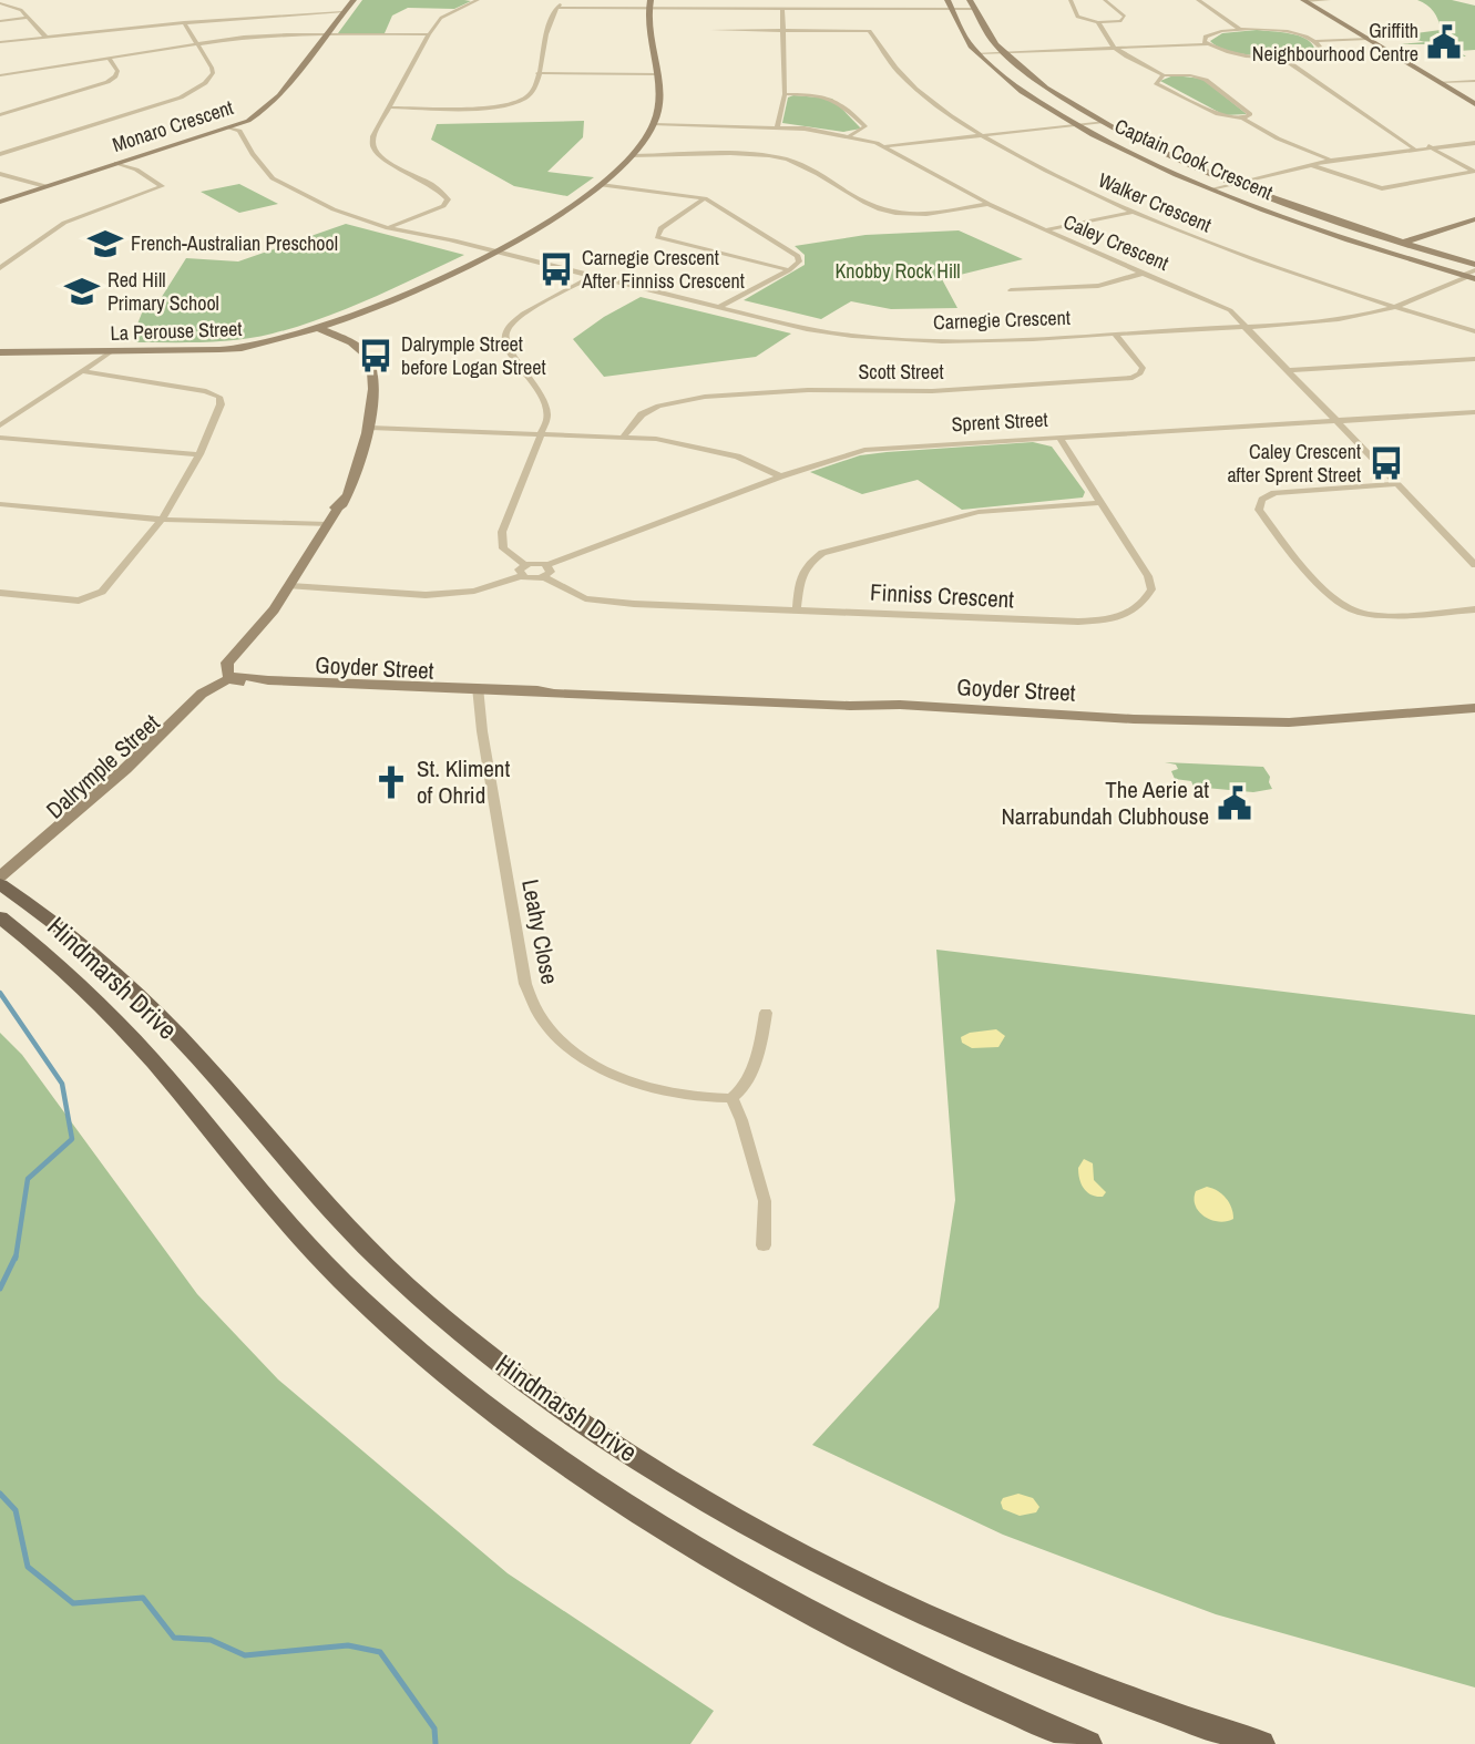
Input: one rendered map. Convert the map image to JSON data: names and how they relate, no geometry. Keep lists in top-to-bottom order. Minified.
{"streets":{"main road":["Hindmarsh Drive"],"street":["Monaro Crescent","Captain Cook Crescent","Walker Crescent","Caley Crescent","Carnegie Crescent","La Perouse Street","Scott Street","Sprent Street","Finniss Crescent","Goyder Street","Dalrymple Street","Leahy Close"]},"crossings":[["Monaro Crescent","Carnegie Crescent"],["Captain Cook Crescent","Carnegie Crescent"],["Walker Crescent","Carnegie Crescent"],["Caley Crescent","Carnegie Crescent"],["Caley Crescent","La Perouse Street"],["Caley Crescent","Sprent Street"],["Carnegie Crescent","La Perouse Street"],["Carnegie Crescent","Scott Street"],["Sprent Street","Finniss Crescent"],["Goyder Street","Dalrymple Street"],["Goyder Street","Leahy Close"],["Dalrymple Street","Hindmarsh Drive"]],"parks":["Knobby Rock Hill"],"places":{"public building":["Griffith Neighbourhood Centre","The Aerie at Narrabundah Clubhouse"],"school or university":["French-Australian Preschool","Red Hill Primary School"],"bus stop":["Carnegie Crescent After Finniss Crescent","Dalrymple Street before Logan Street","Caley Crescent after Sprent Street"],"church":["St. Kliment of Ohrid"]}}
